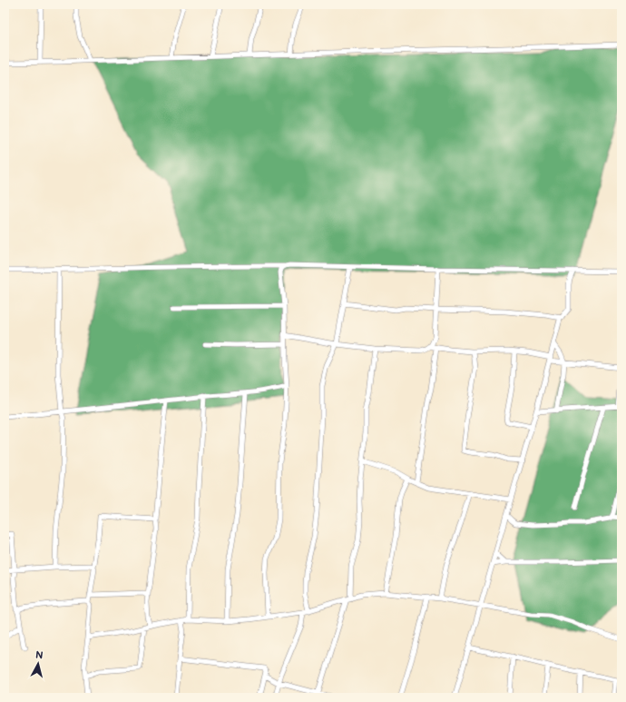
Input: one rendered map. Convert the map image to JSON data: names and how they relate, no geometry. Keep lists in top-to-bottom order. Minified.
{"north":"top"}
